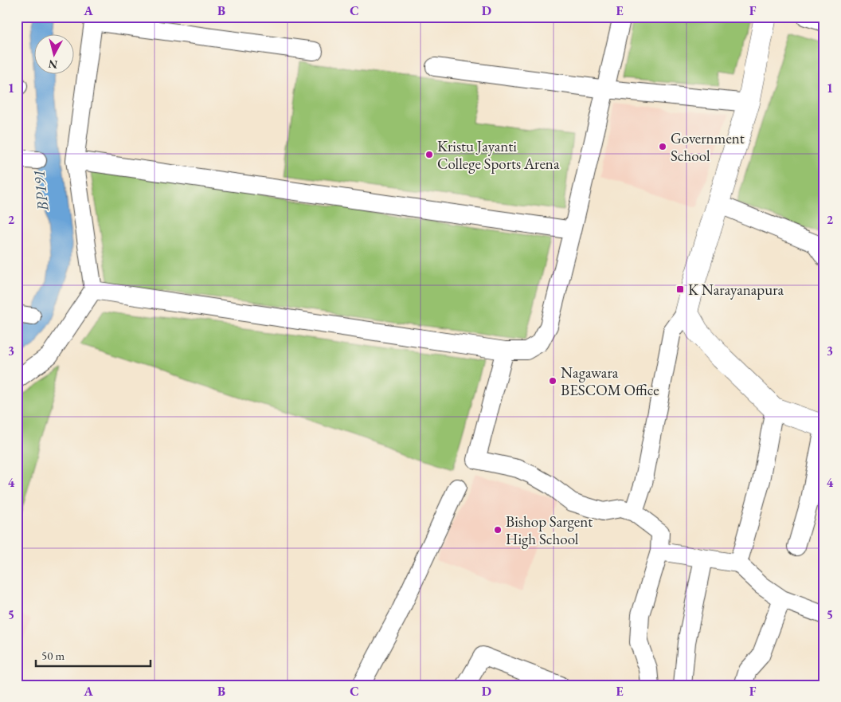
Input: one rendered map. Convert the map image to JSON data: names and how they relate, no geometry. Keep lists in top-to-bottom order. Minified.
{"water":["BP191"],"places":{"other":["Government School","Kristu Jayanti College Sports Arena","Nagawara BESCOM Office","Bishop Sargent High School"],"transit":["K Narayanapura"]},"scale_bar":"50 m","north":"bottom","grid":{"columns":["A","B","C","D","E","F"],"rows":["1","2","3","4","5"]}}
